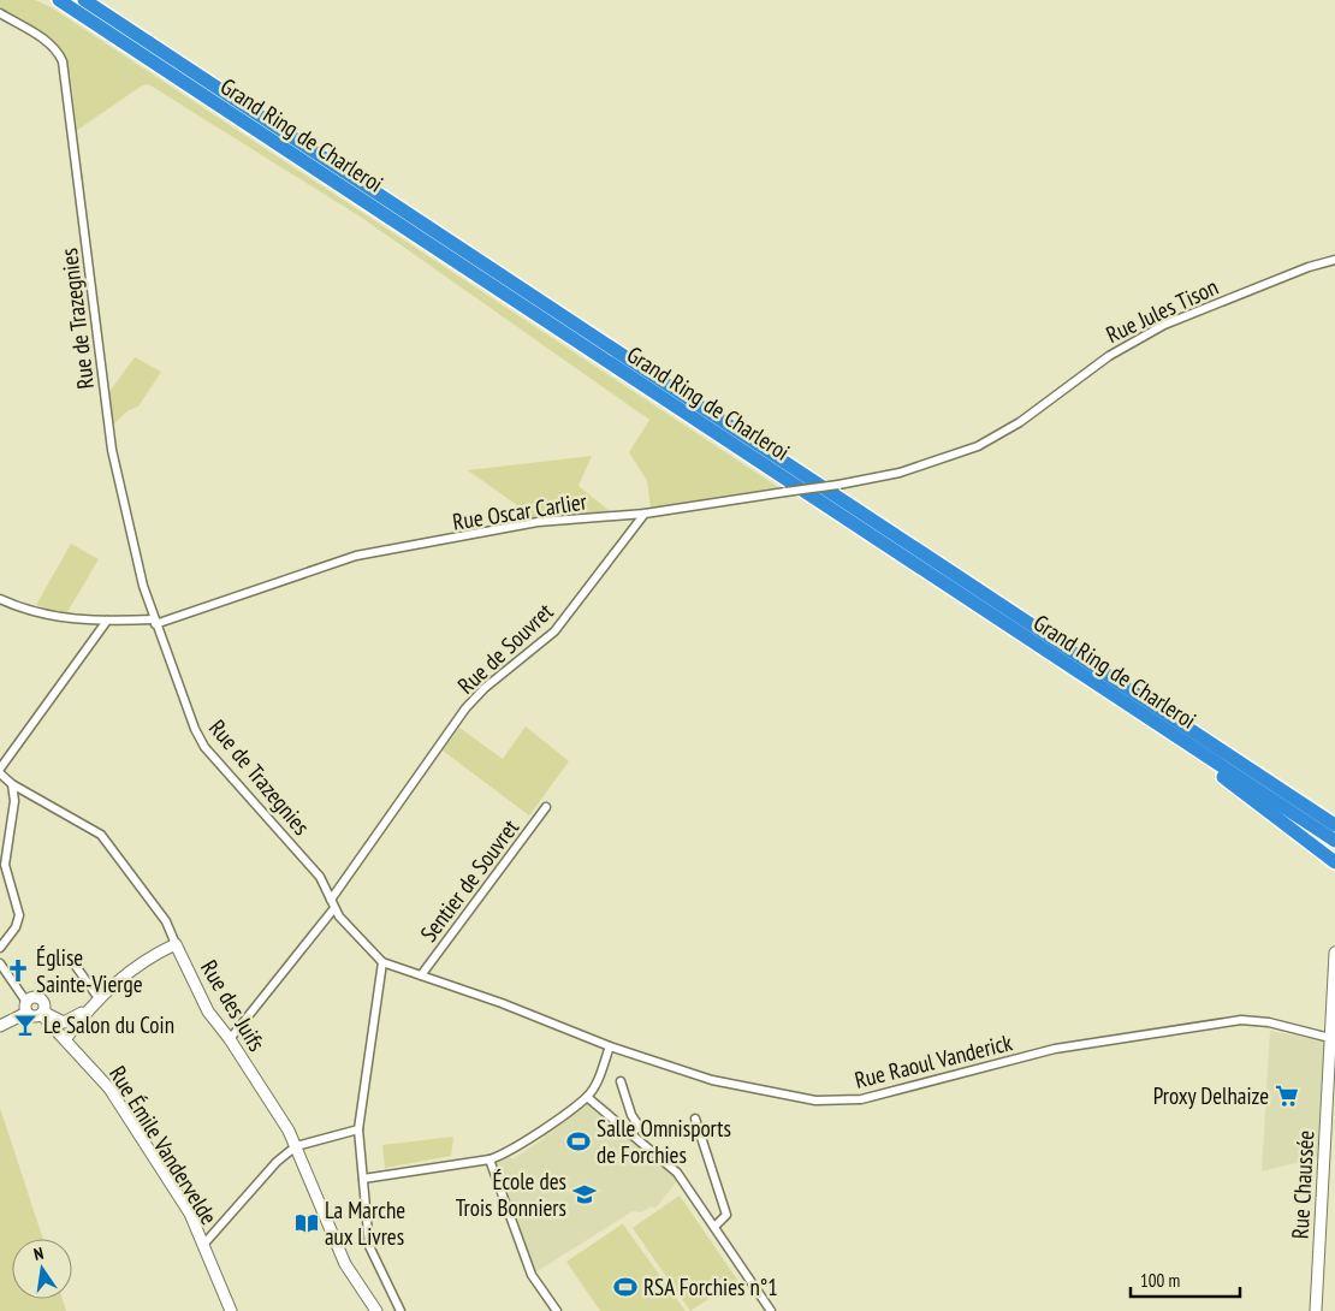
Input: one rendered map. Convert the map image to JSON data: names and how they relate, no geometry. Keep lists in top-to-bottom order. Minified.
{"streets":{"highway":["Grand Ring de Charleroi"],"street":["Rue Jules Tison","Rue de Trazegnies","Rue Oscar Carlier","Rue de Souvret","Sentier de Souvret","Rue des Juifs","Rue Raoul Vanderick","Rue Émile Vandervelde","Rue Chaussée"]},"crossings":[["Rue Jules Tison","Rue Oscar Carlier"],["Rue de Trazegnies","Rue Oscar Carlier"],["Rue de Trazegnies","Rue de Souvret"],["Rue de Trazegnies","Rue Raoul Vanderick"],["Rue Oscar Carlier","Rue de Souvret"],["Sentier de Souvret","Rue Raoul Vanderick"],["Rue des Juifs","Rue Émile Vandervelde"],["Rue Raoul Vanderick","Rue Chaussée"]],"places":{"church":["Église Sainte-Vierge"],"bar":["Le Salon du Coin"],"supermarket":["Proxy Delhaize"],"sports":["Salle Omnisports de Forchies","RSA Forchies n°1"],"school or university":["École des Trois Bonniers"],"library":["La Marche aux Livres"]},"scale_bar":"100 m","north":"top"}
